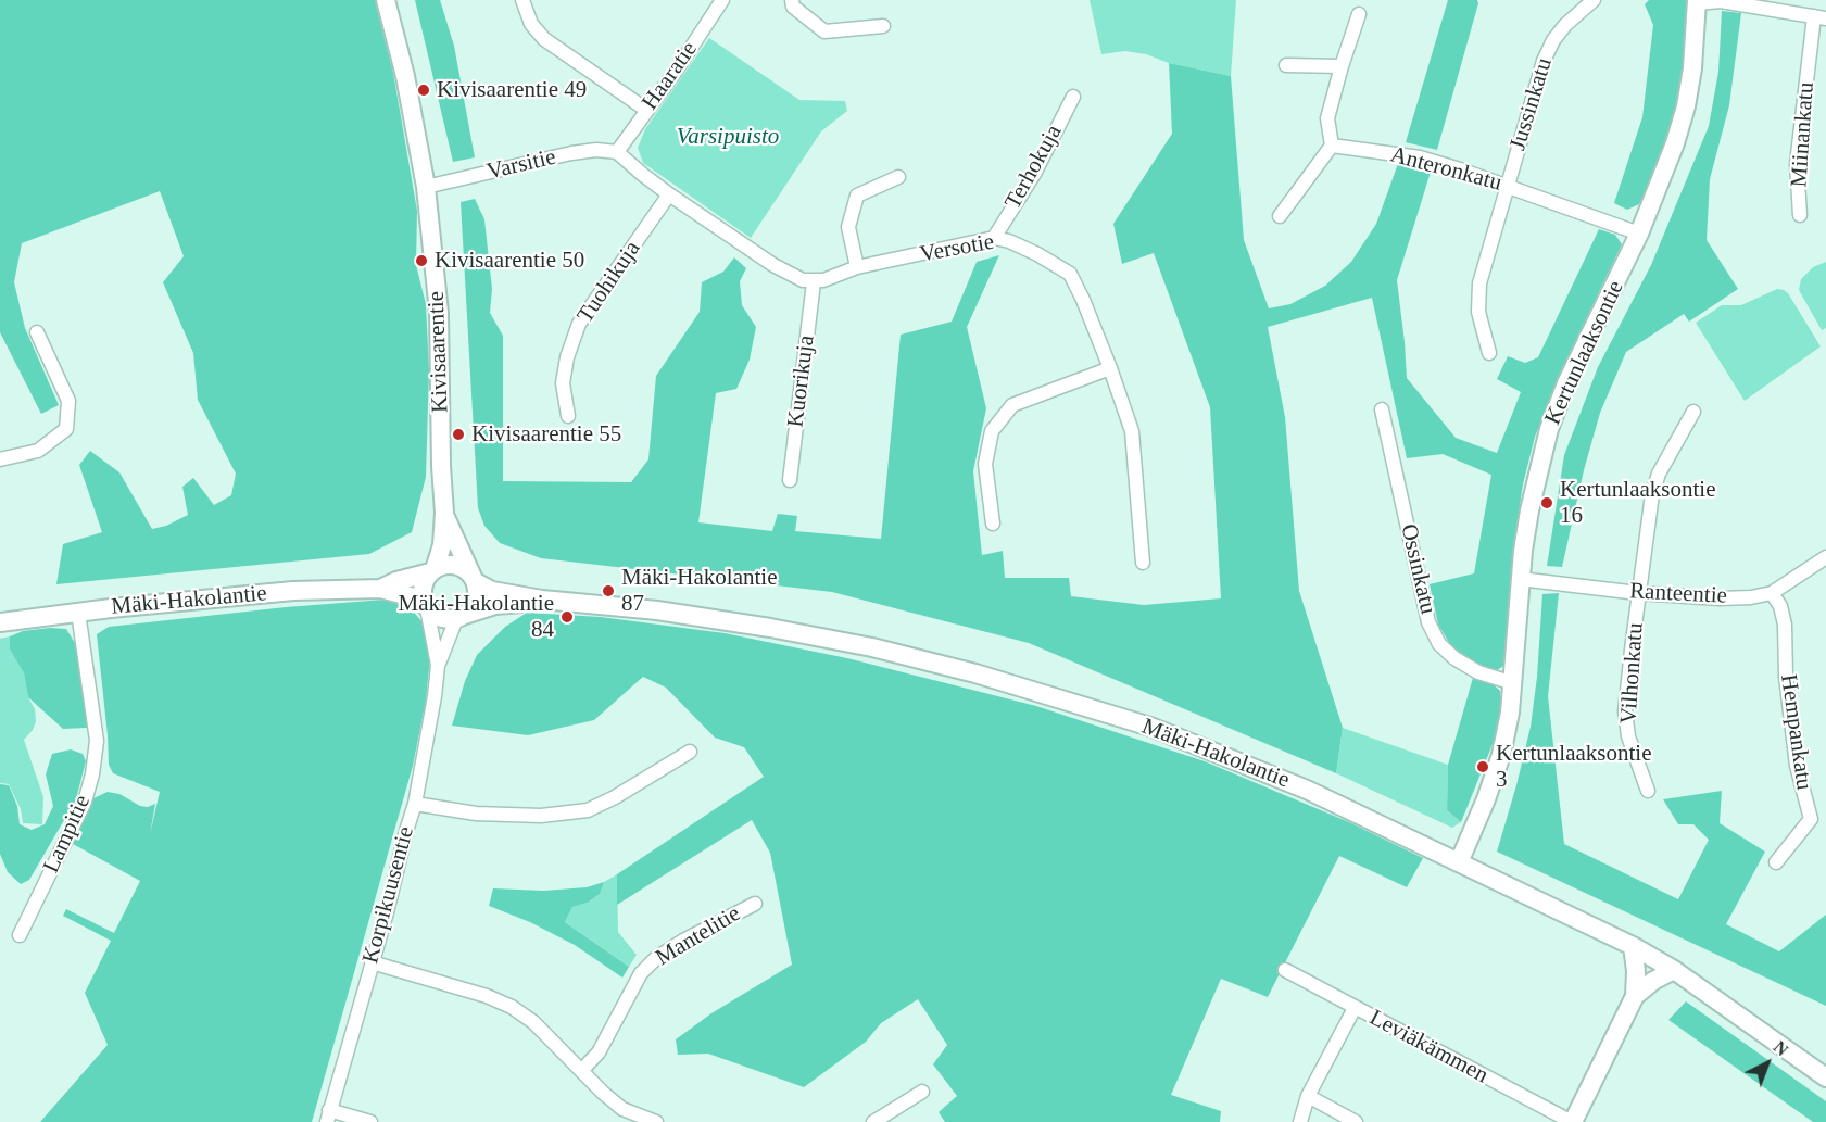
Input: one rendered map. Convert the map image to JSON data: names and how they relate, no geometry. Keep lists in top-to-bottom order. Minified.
{"streets":{"street":["Haaratie","Jussinkatu","Miinankatu","Varsitie","Terhokuja","Anteronkatu","Versotie","Tuohikuja","Kivisaarentie","Kertunlaaksontie","Kuorikuja","Ossinkatu","Ranteentie","Mäki-Hakolantie","Vilhonkatu","Hempankatu","Lampitie","Korpikuusentie","Mantelitie","Leviäkämmen"]},"crossings":[["Haaratie","Varsitie"],["Jussinkatu","Anteronkatu"],["Varsitie","Kivisaarentie"],["Terhokuja","Versotie"],["Anteronkatu","Kertunlaaksontie"],["Versotie","Kuorikuja"],["Kivisaarentie","Mäki-Hakolantie"],["Kivisaarentie","Korpikuusentie"],["Kertunlaaksontie","Ossinkatu"],["Kertunlaaksontie","Ranteentie"],["Kertunlaaksontie","Mäki-Hakolantie"],["Ranteentie","Vilhonkatu"],["Ranteentie","Hempankatu"],["Mäki-Hakolantie","Lampitie"],["Mäki-Hakolantie","Korpikuusentie"]],"parks":["Varsipuisto"],"places":["Kivisaarentie 49","Kivisaarentie 50","Kivisaarentie 55","Kertunlaaksontie 16","Mäki-Hakolantie 87","Mäki-Hakolantie 84","Kertunlaaksontie 3"],"north":"top right"}
